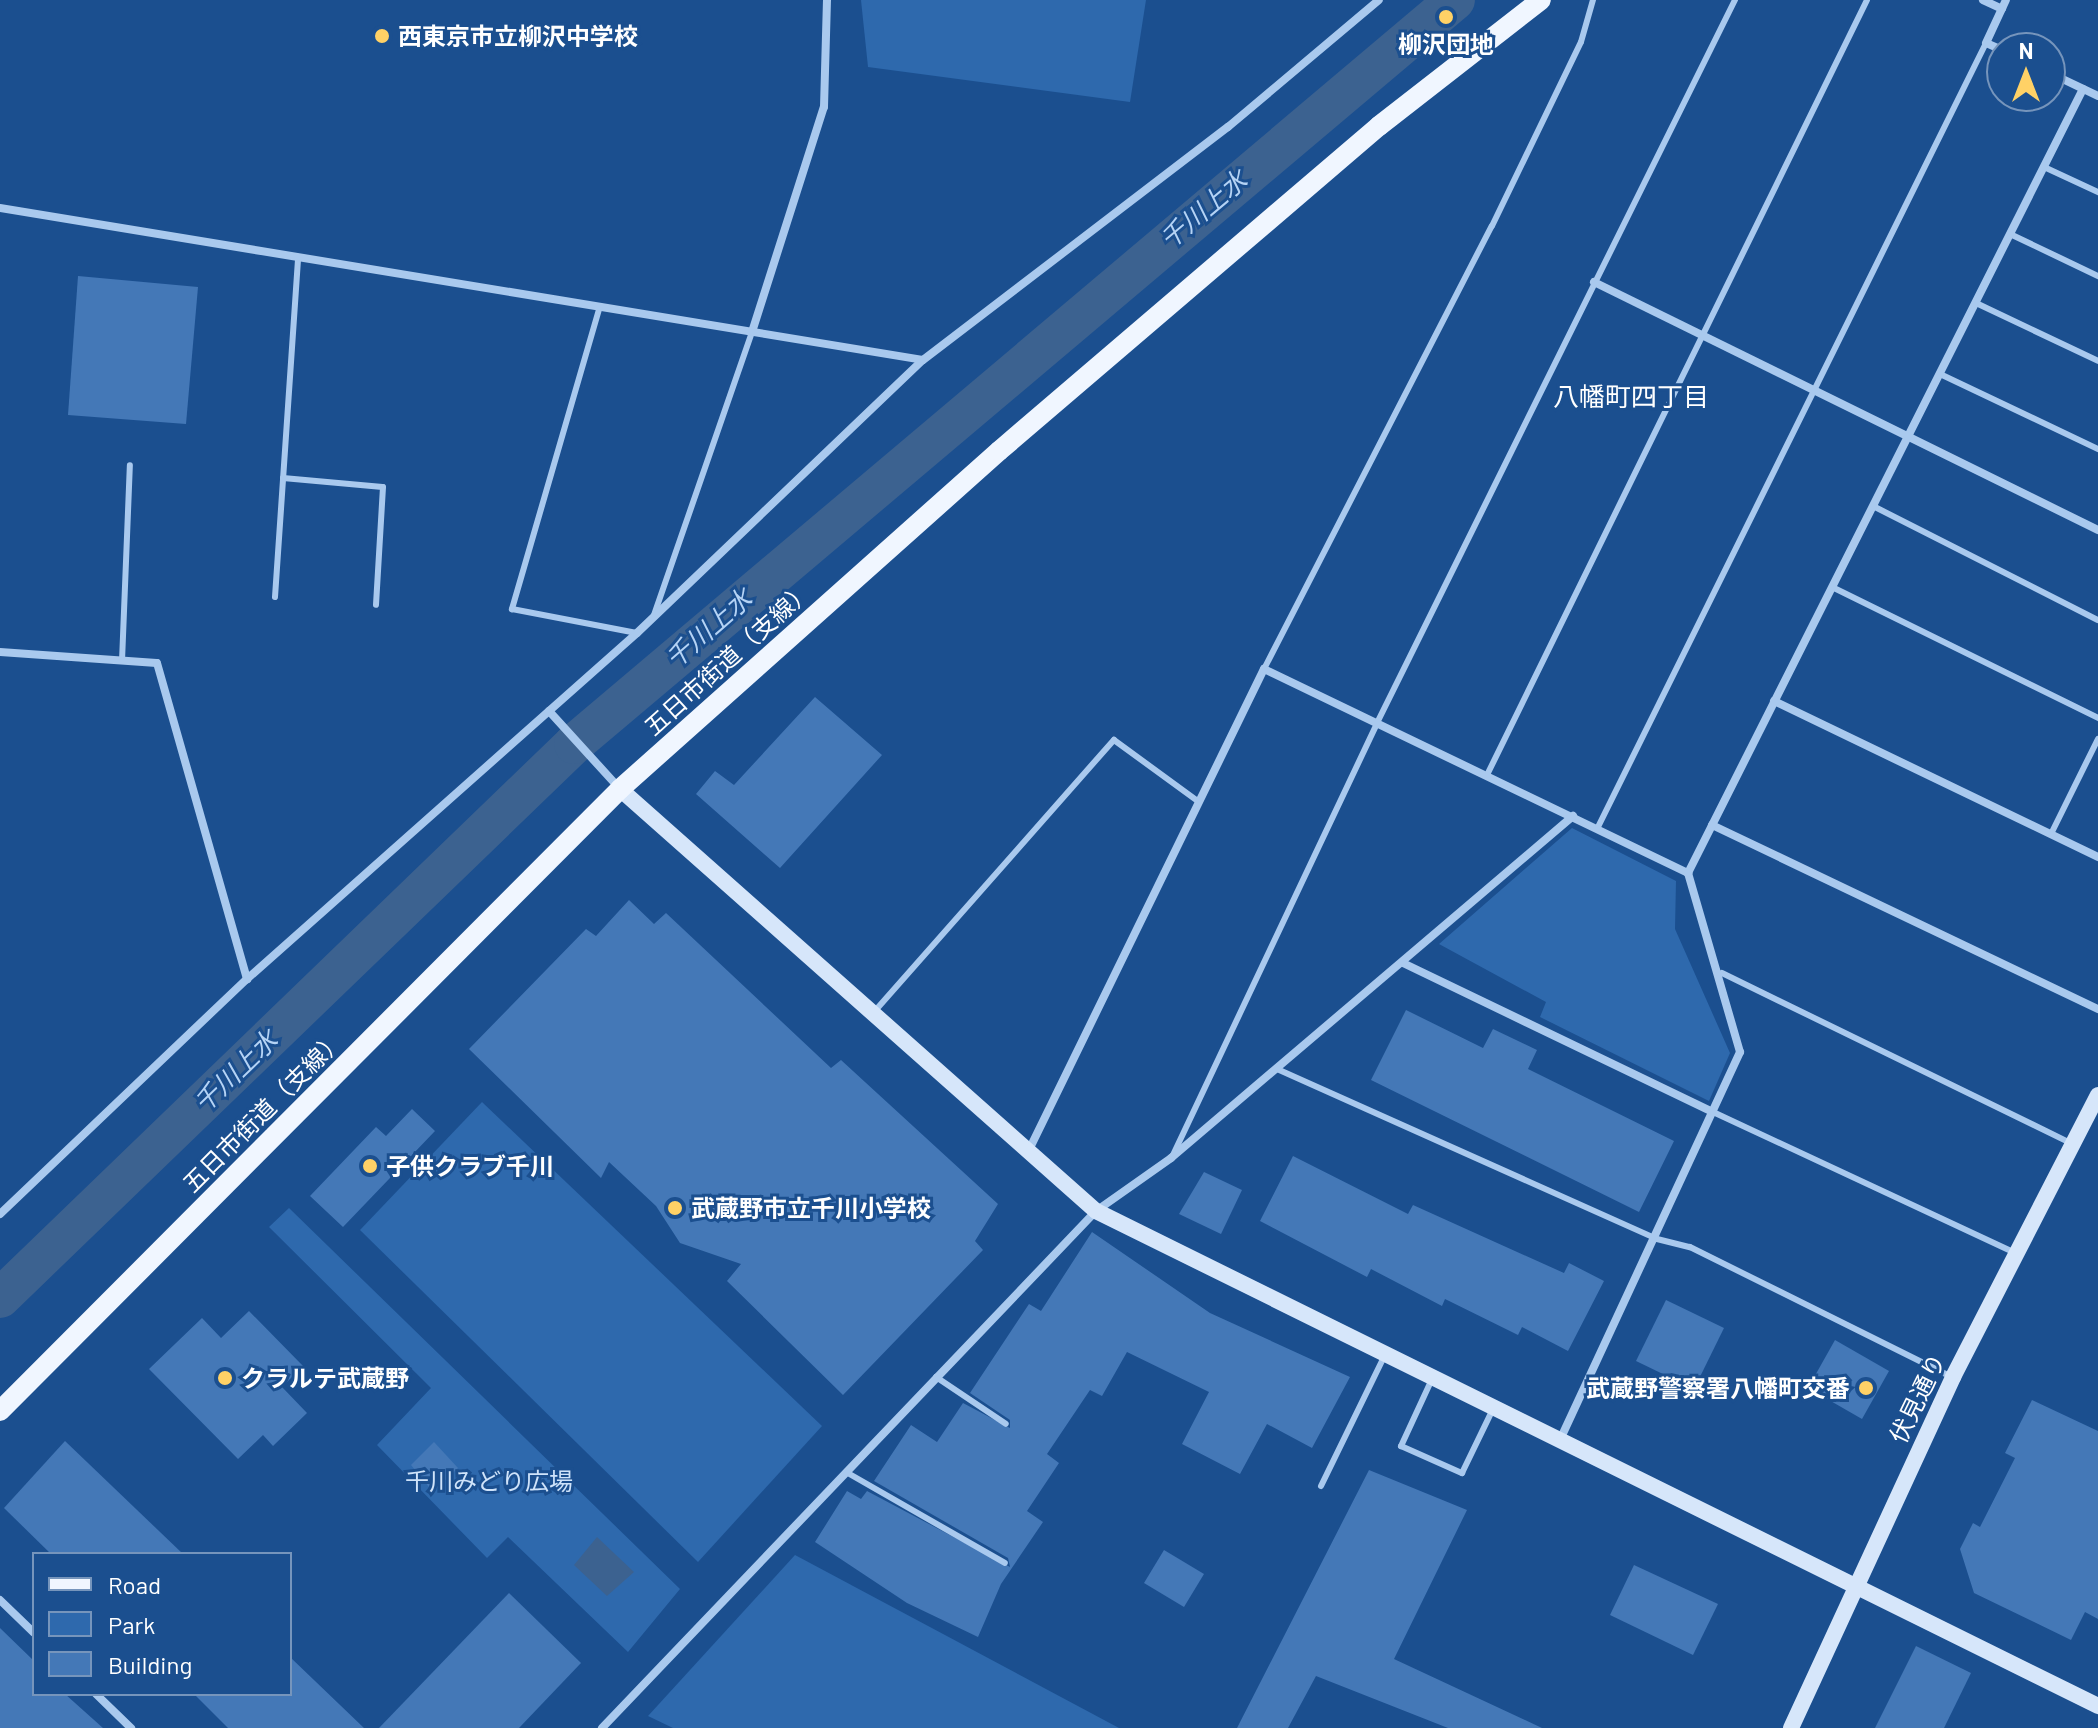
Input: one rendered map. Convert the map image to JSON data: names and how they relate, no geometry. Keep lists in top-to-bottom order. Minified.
{"streets":{"main road":["五日市街道（支線）"],"street":["伏見通り"]},"districts":["八幡町四丁目"],"water":["千川上水"],"parks":["千川みどり広場"],"places":["柳沢団地","西東京市立柳沢中学校","子供クラブ千川","武蔵野市立千川小学校","クラルテ武蔵野","武蔵野警察署八幡町交番"],"legend":["Road","Park","Building"],"north":"top"}
